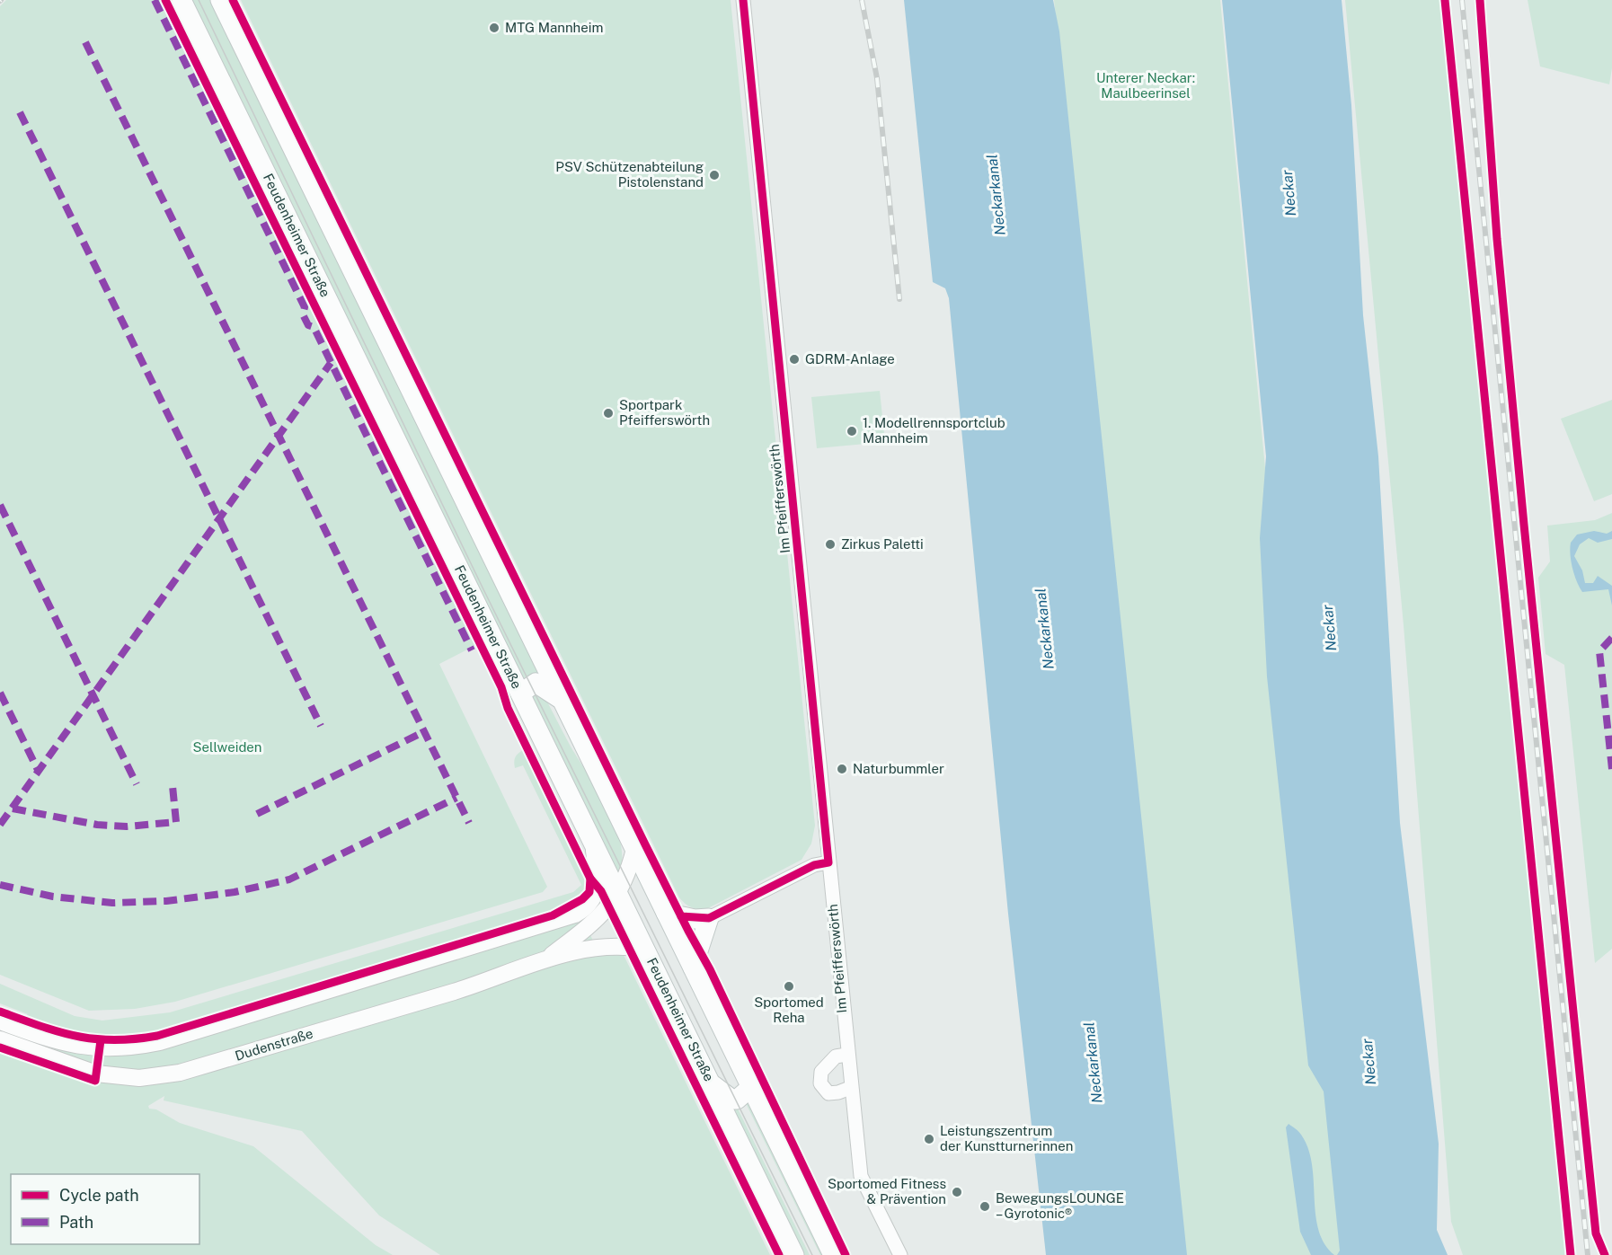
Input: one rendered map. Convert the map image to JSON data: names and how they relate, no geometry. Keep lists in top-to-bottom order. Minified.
{"streets":{"main road":["Feudenheimer Straße"],"street":["Im Pfeifferswörth","Dudenstraße"]},"crossings":[["Feudenheimer Straße","Dudenstraße"]],"water":["Neckar","Neckarkanal"],"parks":["Unterer Neckar: Maulbeerinsel","Sellweiden"],"places":["MTG Mannheim","PSV Schützenabteilung Pistolenstand","GDRM-Anlage","Sportpark Pfeifferswörth","1. Modellrennsportclub Mannheim","Zirkus Paletti","Naturbummler","Sportomed Reha","Leistungszentrum der Kunstturnerinnen","Sportomed Fitness & Prävention","BewegungsLOUNGE – Gyrotonic®"],"legend":["Cycle path","Path"]}
